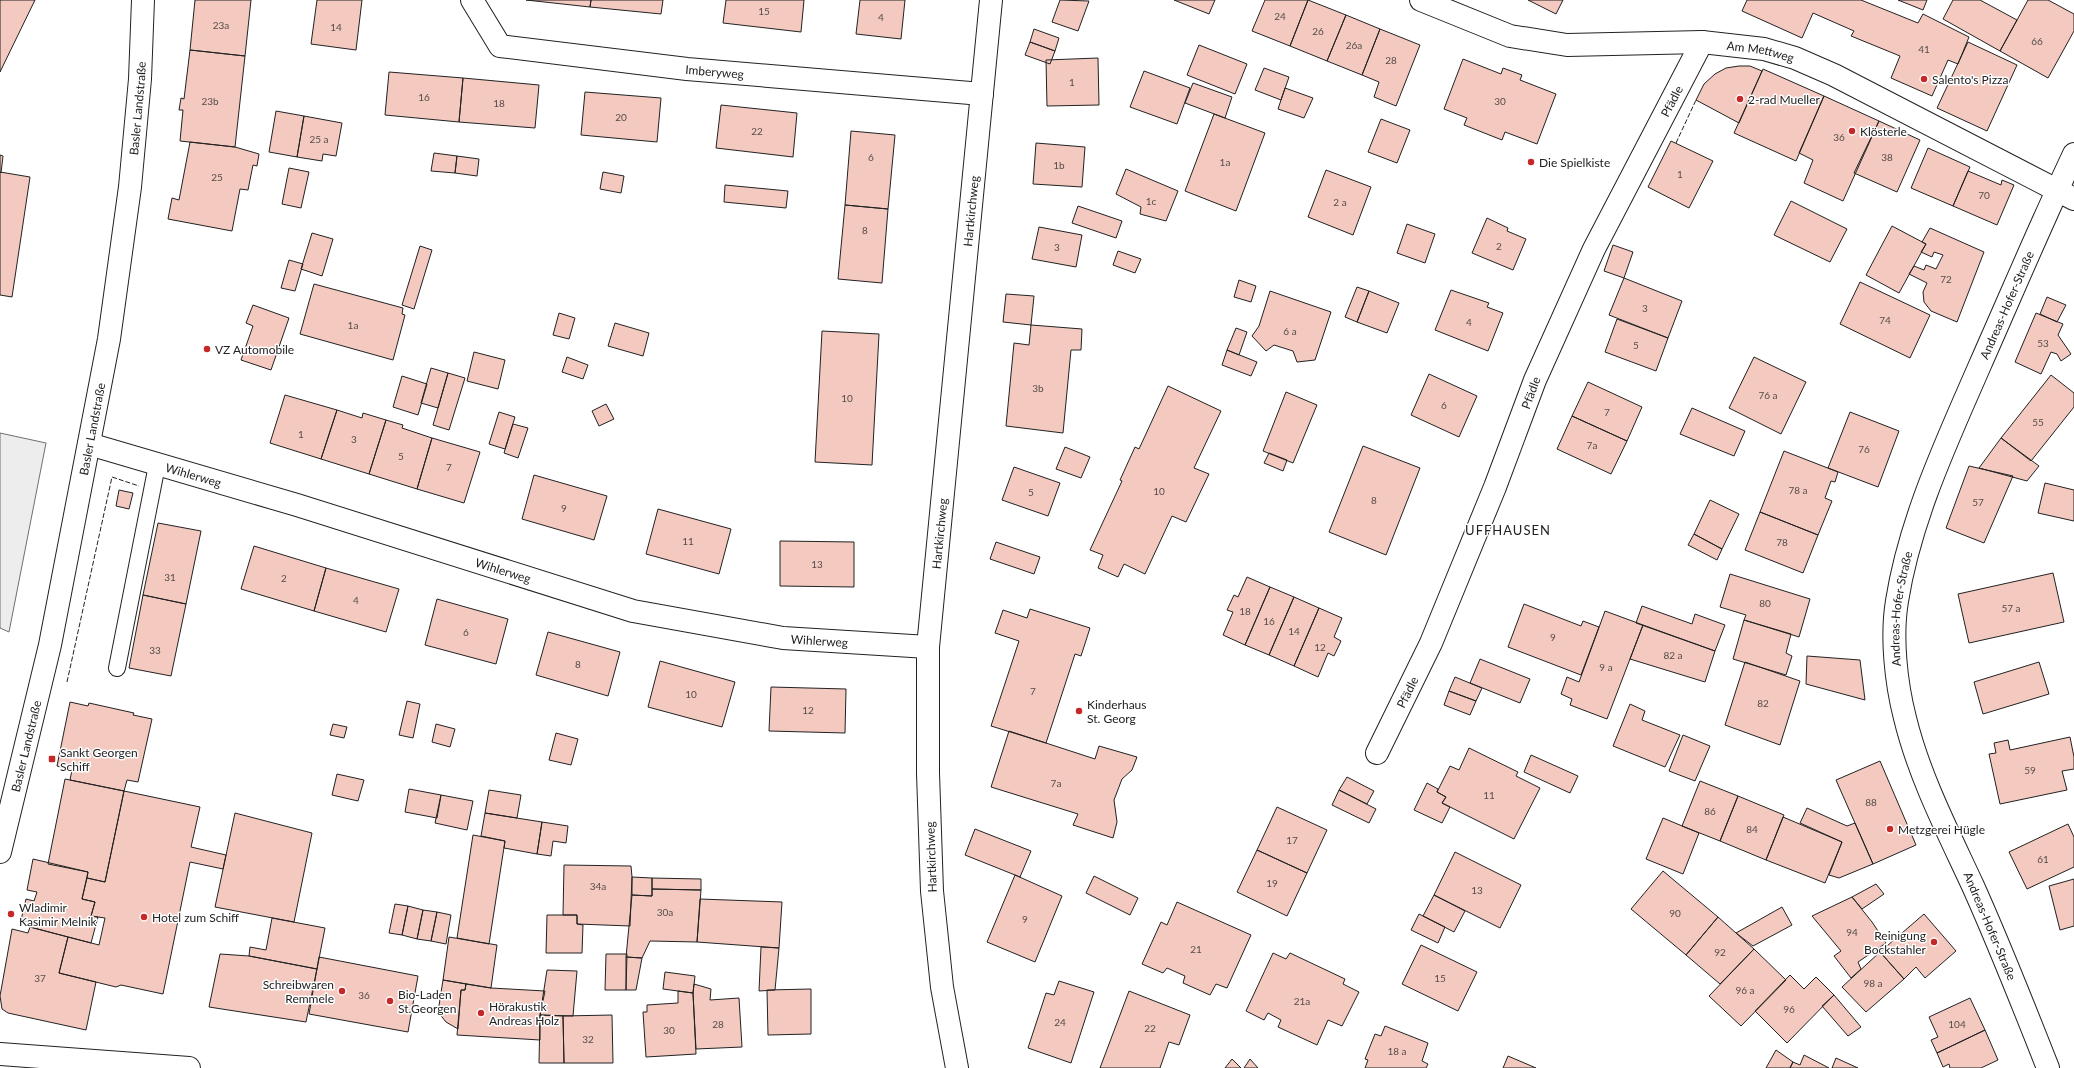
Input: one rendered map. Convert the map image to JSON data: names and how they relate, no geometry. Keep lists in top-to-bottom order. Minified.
{"streets":{"street":["Am Mettweg","Imberyweg","Pfädle","Basler Landstraße","Hartkirchweg","Andreas-Hofer-Straße","Wihlerweg"]},"crossings":[["Am Mettweg","Pfädle"],["Am Mettweg","Andreas-Hofer-Straße"],["Imberyweg","Hartkirchweg"],["Basler Landstraße","Wihlerweg"],["Hartkirchweg","Wihlerweg"]],"districts":["UFFHAUSEN"],"places":{"other":["Salento's Pizza","2-rad Mueller","Klösterle","Die Spielkiste","VZ Automobile","Kinderhaus St. Georg","Metzgerei Hügle","Wladimir Kasimir Melnik","Hotel zum Schiff","Reinigung Bockstahler","Schreibwaren Remmele","Bio-Laden St.Georgen","Hörakustik Andreas Holz"],"transit":["Sankt Georgen Schiff"]},"house_numbers":["15","24","4","23a","14","26","66","26a","41","28","1","16","23b","30","18","20","22","36","25 a","6","38","1a","1b","1","25","70","1c","2 a","8","2","3","72","3","74","4","1a","6 a","53","5","3b","76 a","10","6","7","55","1","3","7a","76","5","7","78 a","10","5","8","57","9","11","78","13","31","2","4","80","57 a","18","16","14","6","9","12","33","82 a","8","9 a","7","10","82","12","59","7a","11","88","86","84","17","61","19","34a","13","30a","90","9","94","21","92","37","15","98 a","96 a","36","21a","96","24","28","104","22","30","32","18 a"]}
